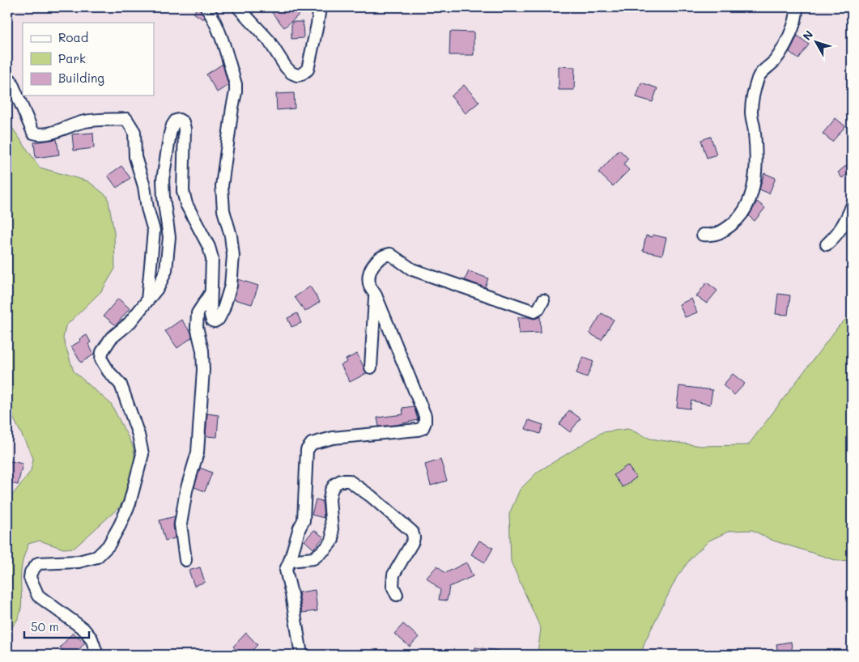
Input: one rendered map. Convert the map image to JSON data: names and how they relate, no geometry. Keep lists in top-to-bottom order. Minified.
{"legend":["Road","Park","Building"],"scale_bar":"50 m","north":"top left"}
